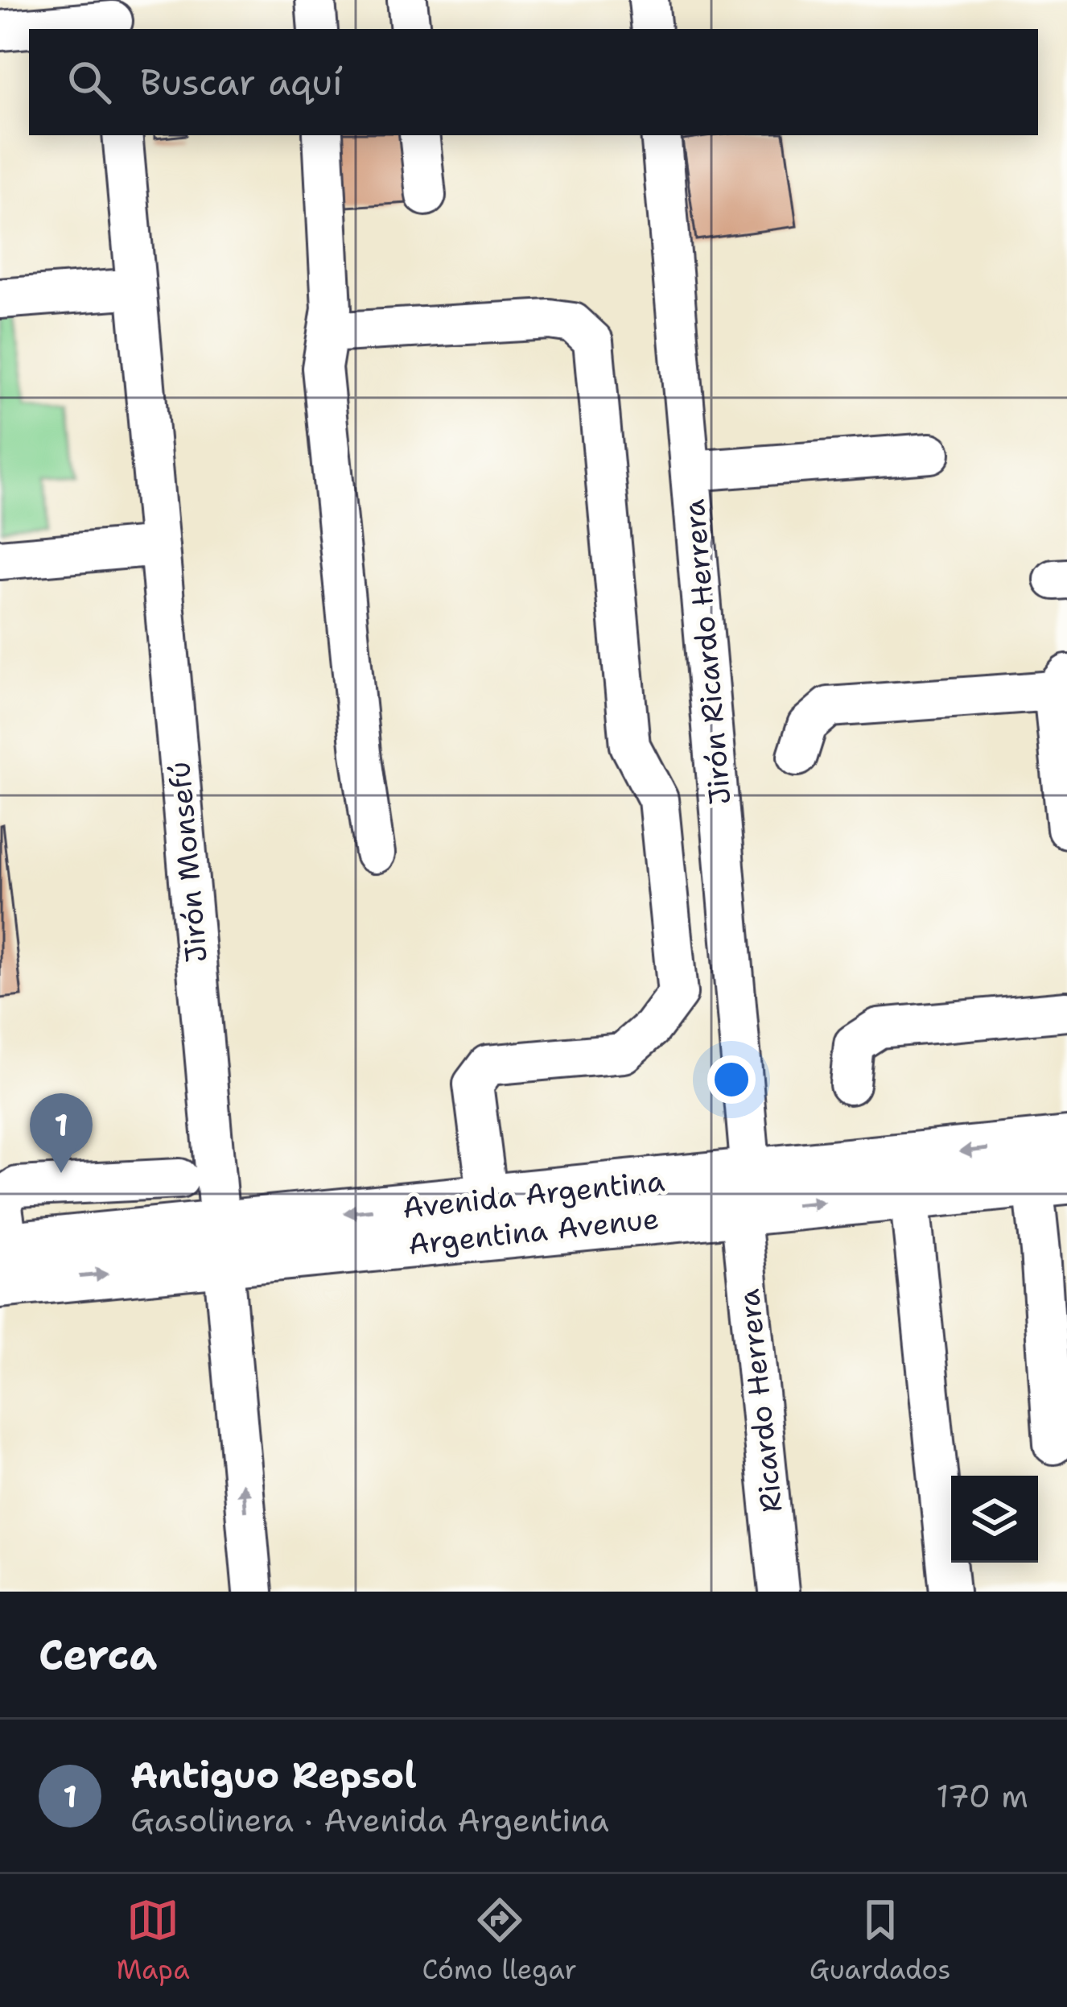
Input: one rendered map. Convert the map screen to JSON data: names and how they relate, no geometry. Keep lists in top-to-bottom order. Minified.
{"streets":{"main road":["Avenida Argentina","Argentina Avenue"],"street":["Jirón Ricardo Herrera","Jirón Monsefú","Ricardo Herrera"]},"crossings":[["Jirón Ricardo Herrera","Avenida Argentina"],["Jirón Ricardo Herrera","Argentina Avenue"],["Jirón Ricardo Herrera","Ricardo Herrera"],["Jirón Monsefú","Avenida Argentina"],["Jirón Monsefú","Argentina Avenue"],["Avenida Argentina","Argentina Avenue"],["Avenida Argentina","Ricardo Herrera"],["Argentina Avenue","Ricardo Herrera"]],"one_way":["Avenida Argentina"],"page":{"search":"Buscar aquí","pins":"1","heading":"Cerca","list":[{"mark":"1","name":"Antiguo Repsol","note":"Gasolinera · Avenida Argentina","value":"170 m"}],"nav":["Mapa","Cómo llegar","Guardados"]}}
